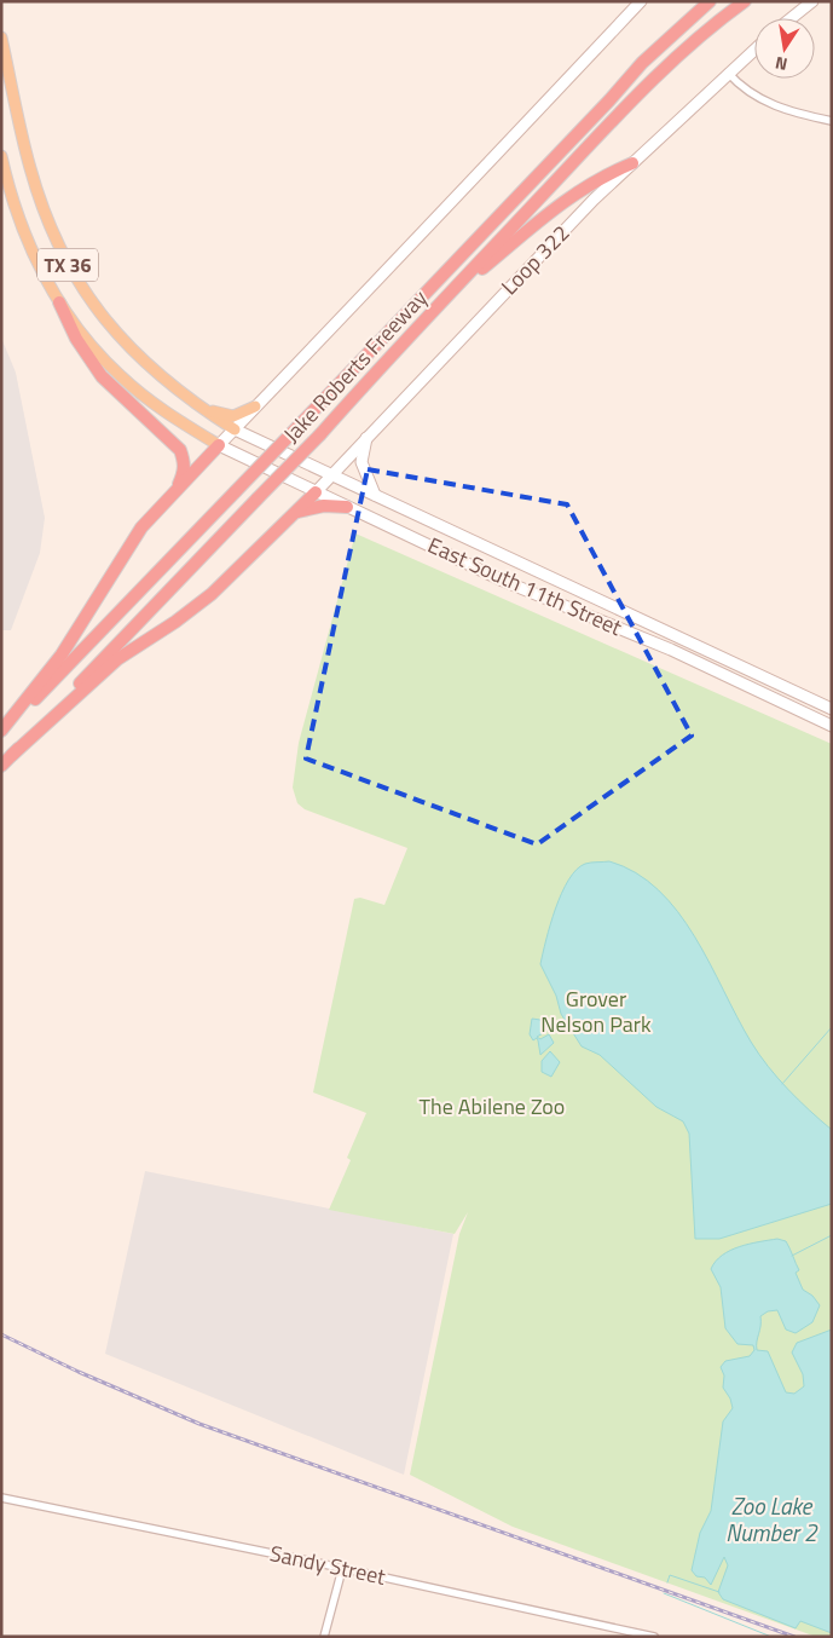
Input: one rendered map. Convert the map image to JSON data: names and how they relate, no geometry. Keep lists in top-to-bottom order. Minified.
{"streets":{"highway":["Jake Roberts Freeway"],"main road":["Loop 322","TX 36","East South 11th Street"],"street":["Sandy Street"]},"crossings":[["Loop 322","East South 11th Street"],["TX 36","East South 11th Street"]],"water":["Zoo Lake Number 2"],"parks":["Grover Nelson Park","The Abilene Zoo"],"north":"bottom"}
